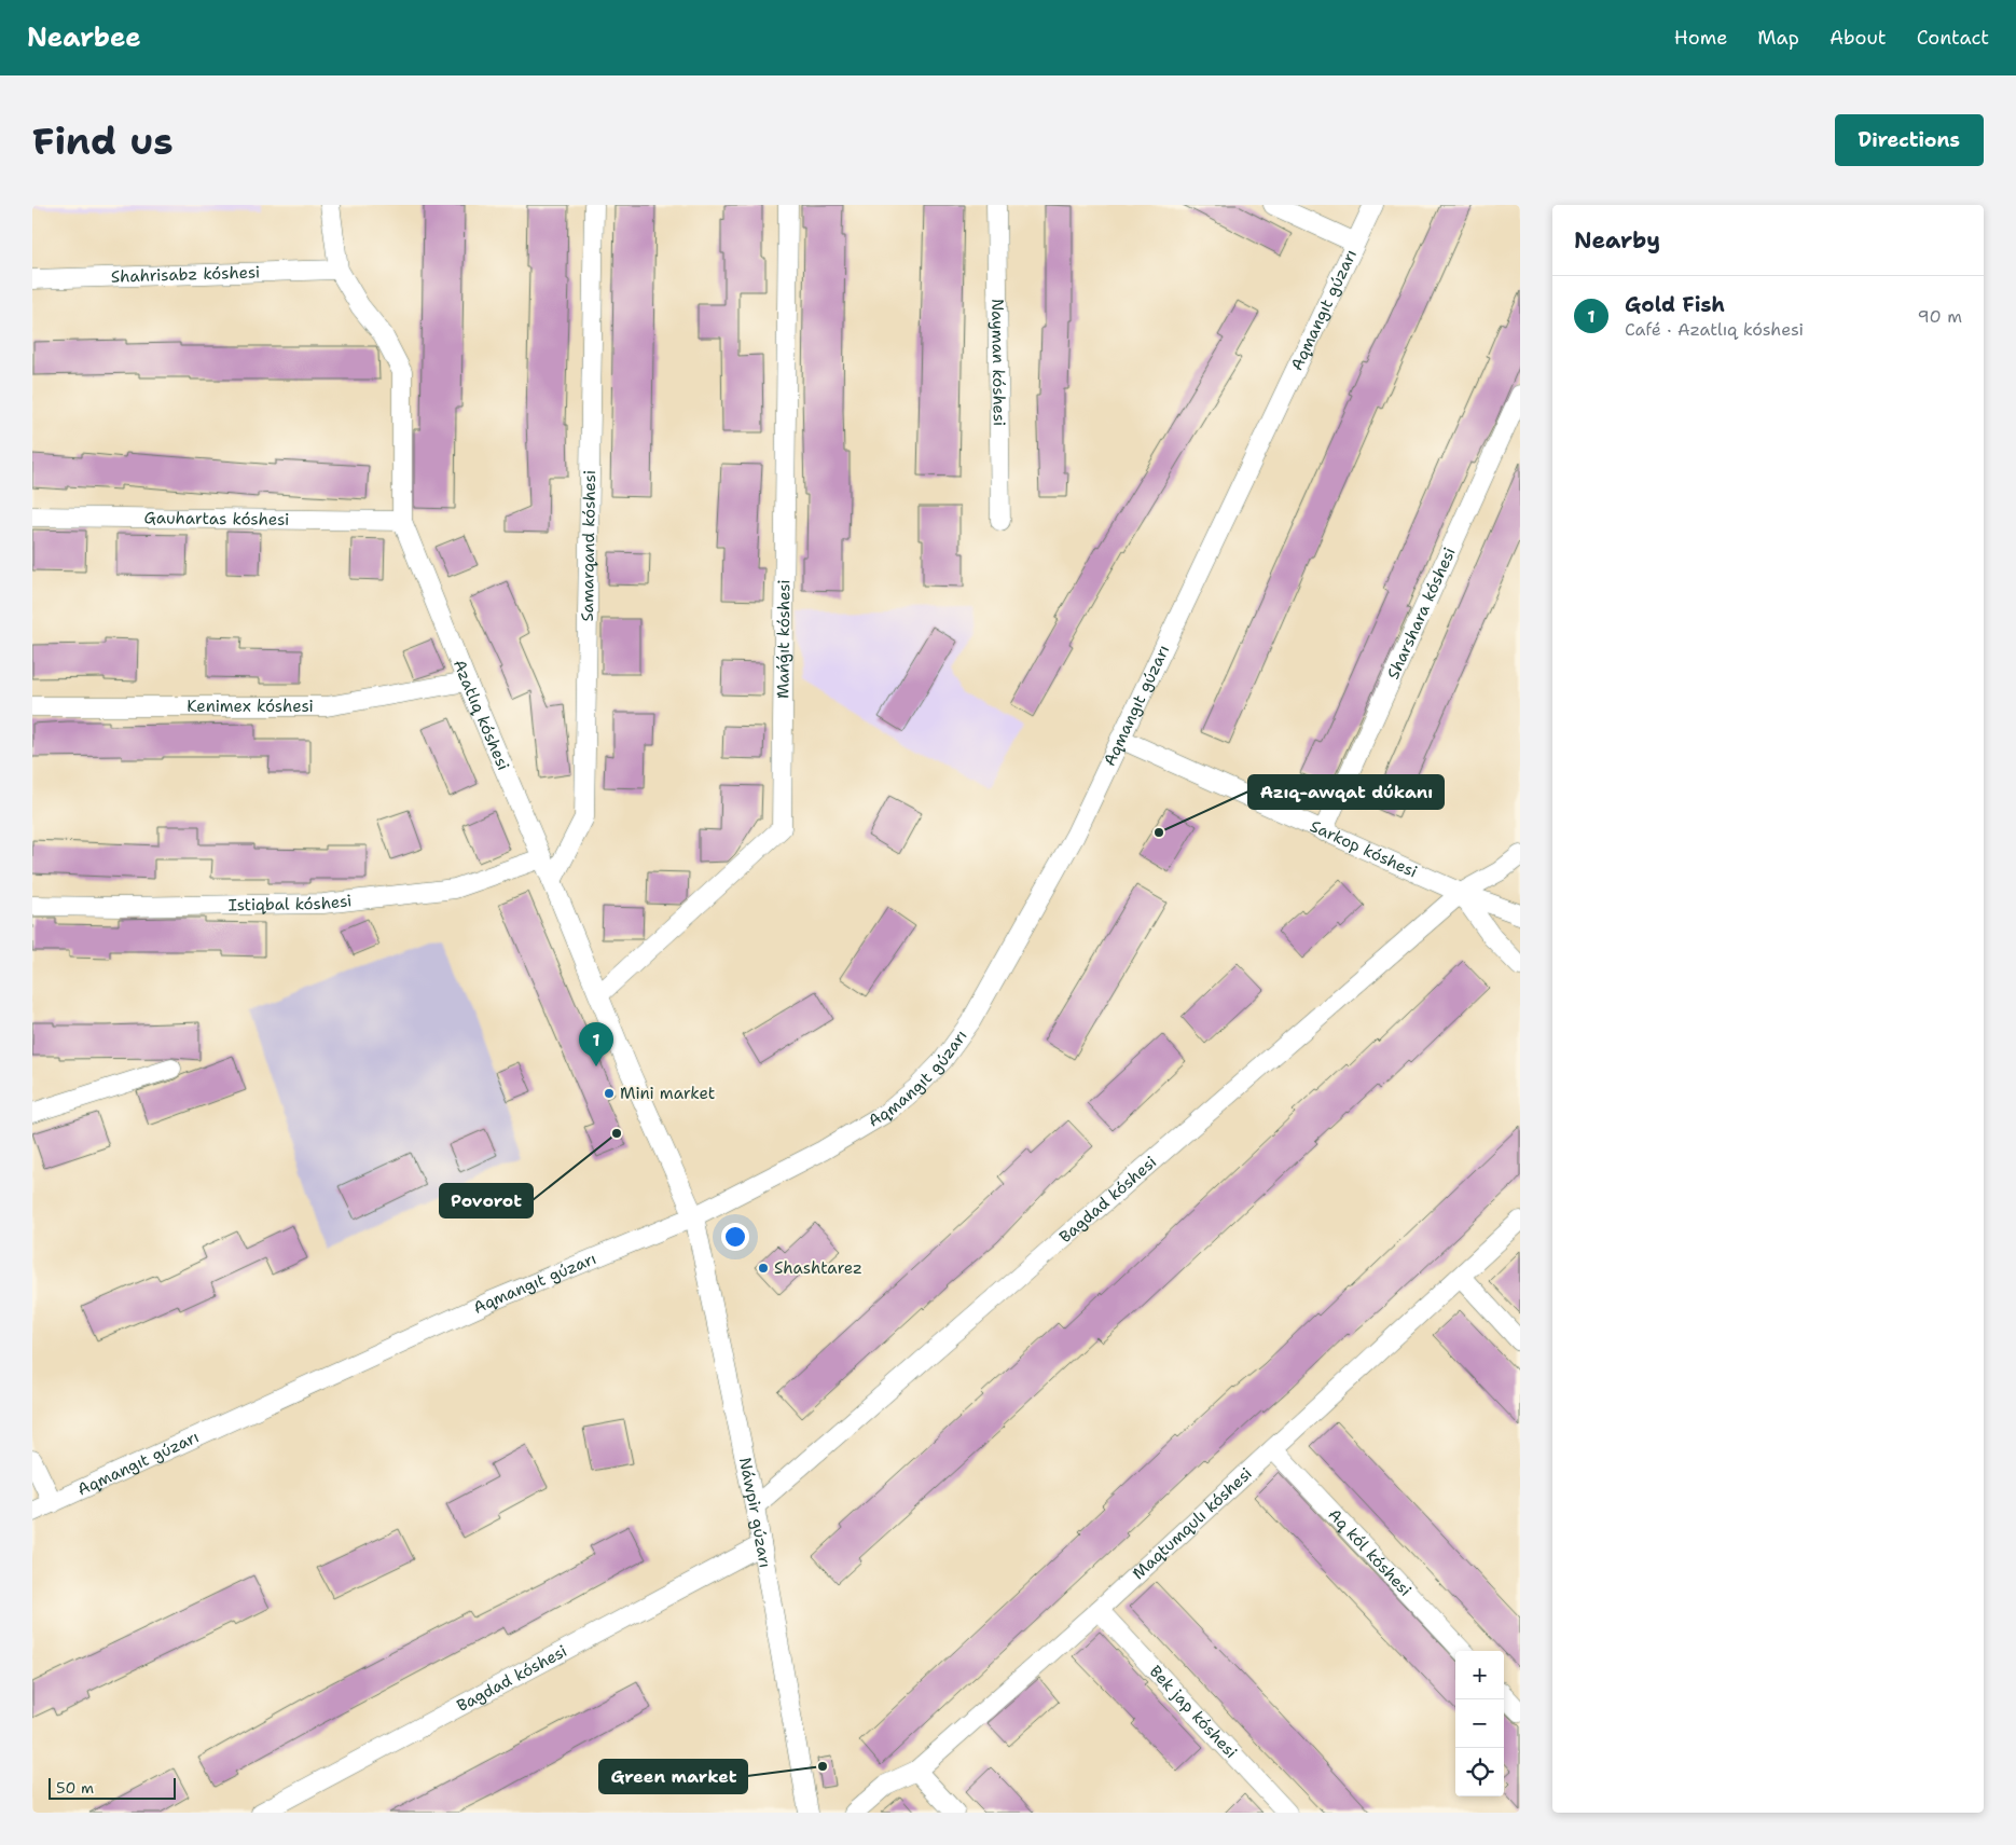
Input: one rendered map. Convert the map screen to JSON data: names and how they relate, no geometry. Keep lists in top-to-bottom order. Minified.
{"streets":{"street":["Shahrisabz kóshesi","Aqmangıt gúzarı","Nayman kóshesi","Gauhartas kóshesi","Samarqand kóshesi","Sharshara kóshesi","Mańǵıt kóshesi","Kenimex kóshesi","Azatlıq kóshesi","Sarkop kóshesi","Istiqbal kóshesi","Bagdad kóshesi","Náwpir gúzarı","Maqtumqulı kóshesi","Aq kól kóshesi","Bek jap kóshesi"]},"crossings":[["Shahrisabz kóshesi","Azatlıq kóshesi"],["Aqmangıt gúzarı","Azatlıq kóshesi"],["Aqmangıt gúzarı","Sarkop kóshesi"],["Aqmangıt gúzarı","Náwpir gúzarı"],["Gauhartas kóshesi","Azatlıq kóshesi"],["Samarqand kóshesi","Azatlıq kóshesi"],["Sharshara kóshesi","Sarkop kóshesi"],["Mańǵıt kóshesi","Azatlıq kóshesi"],["Kenimex kóshesi","Azatlıq kóshesi"],["Azatlıq kóshesi","Istiqbal kóshesi"],["Azatlıq kóshesi","Náwpir gúzarı"],["Sarkop kóshesi","Bagdad kóshesi"],["Bagdad kóshesi","Náwpir gúzarı"],["Maqtumqulı kóshesi","Aq kól kóshesi"],["Maqtumqulı kóshesi","Bek jap kóshesi"]],"places":["Azıq-awqat dúkanı","Mini market","Povorot","Shashtarez","Green market"],"scale_bar":"50 m","page":{"header":"Nearbee","nav":["Home","Map","About","Contact"],"buttons":"Directions","title":"Find us","heading":"Nearby","list":[{"mark":"1","name":"Gold Fish","note":"Café · Azatlıq kóshesi","value":"90 m"}],"pins":"1","map_buttons":["+","−"],"scale":"50 m"}}
